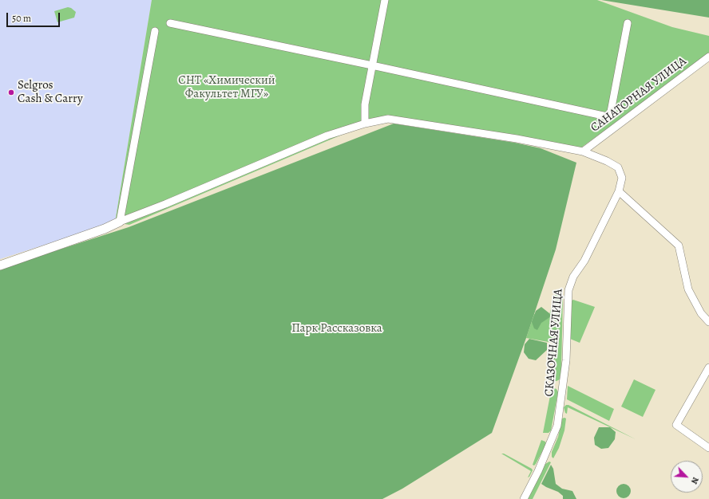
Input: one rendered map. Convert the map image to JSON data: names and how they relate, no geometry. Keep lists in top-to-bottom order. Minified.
{"streets":{"street":["САНАТОРНАЯ УЛИЦА","СКАЗОЧНАЯ УЛИЦА"]},"crossings":[["САНАТОРНАЯ УЛИЦА","СКАЗОЧНАЯ УЛИЦА"]],"parks":["СНТ «Химический Факультет МГУ»","Парк Рассказовка"],"places":["Selgros Cash & Carry"],"scale_bar":"50 m","north":"bottom right"}
